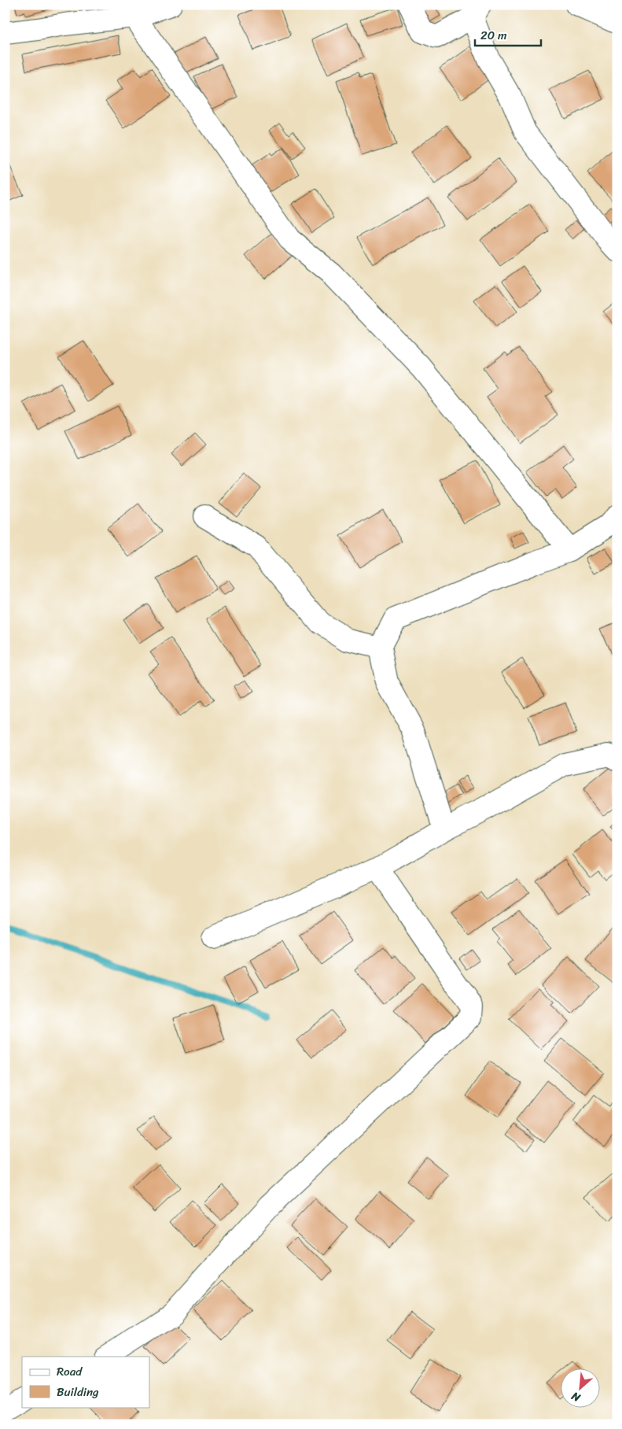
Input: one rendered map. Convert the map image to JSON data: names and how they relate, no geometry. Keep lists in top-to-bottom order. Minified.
{"legend":["Road","Building"],"scale_bar":"20 m","north":"bottom left"}
